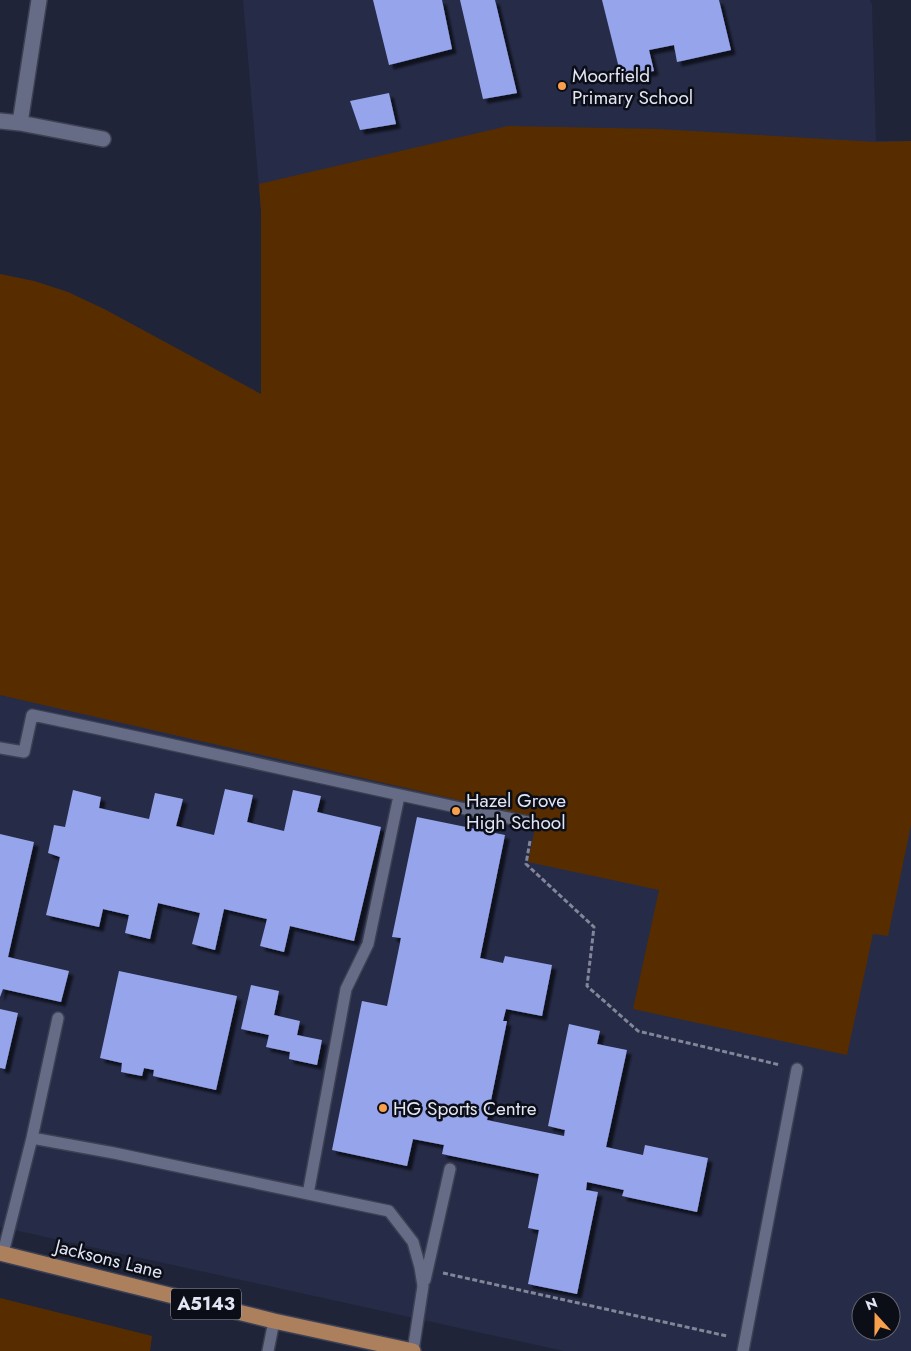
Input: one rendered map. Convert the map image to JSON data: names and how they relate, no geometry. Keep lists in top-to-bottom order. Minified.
{"streets":{"main road":["Jacksons Lane","A5143"]},"places":["Moorfield Primary School","Hazel Grove High School","HG Sports Centre"],"north":"top"}
